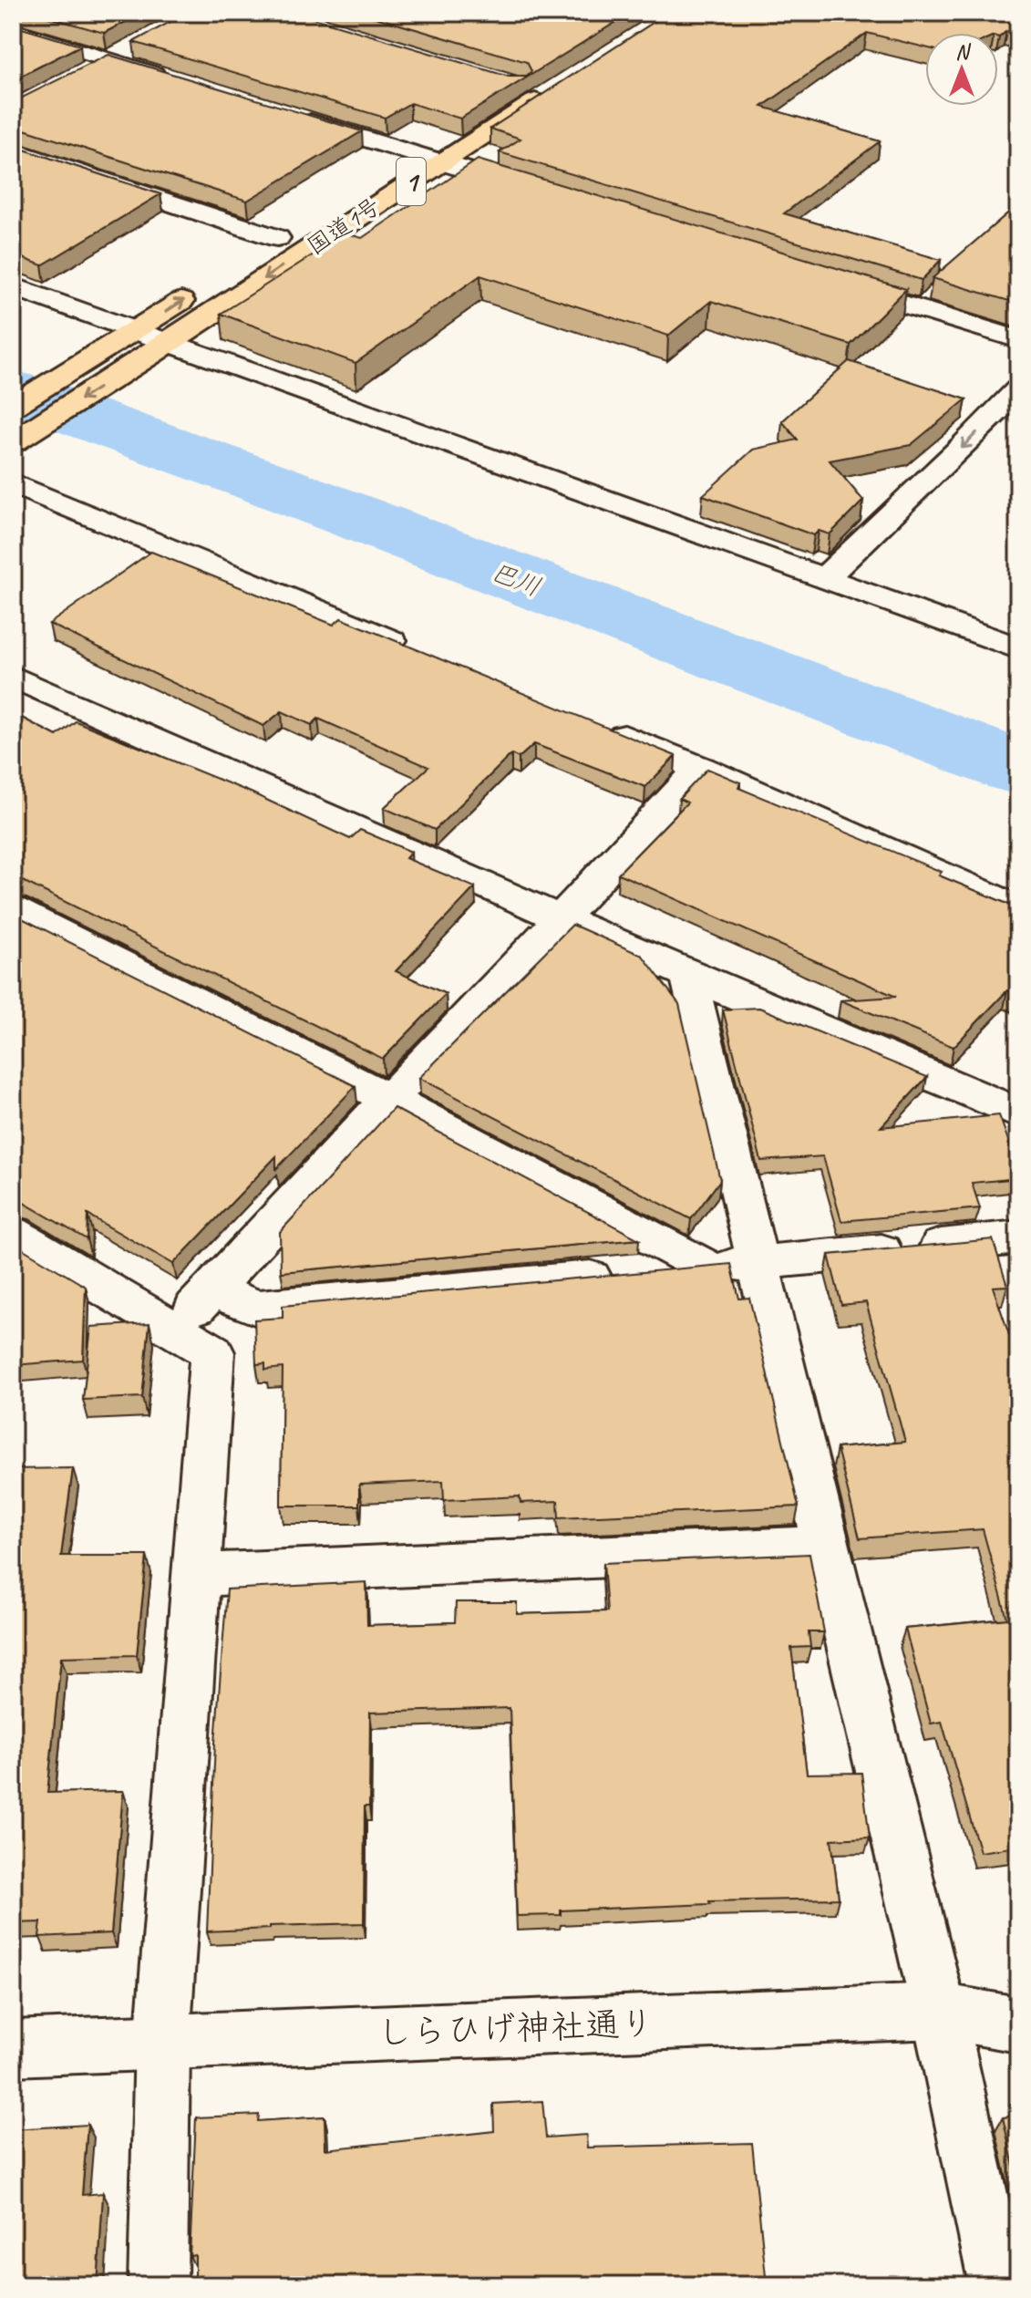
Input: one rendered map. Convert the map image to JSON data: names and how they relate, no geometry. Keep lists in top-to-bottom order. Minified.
{"streets":{"highway":["1","国道1号"],"street":["しらひげ神社通り"]},"water":["巴川"],"north":"top"}
